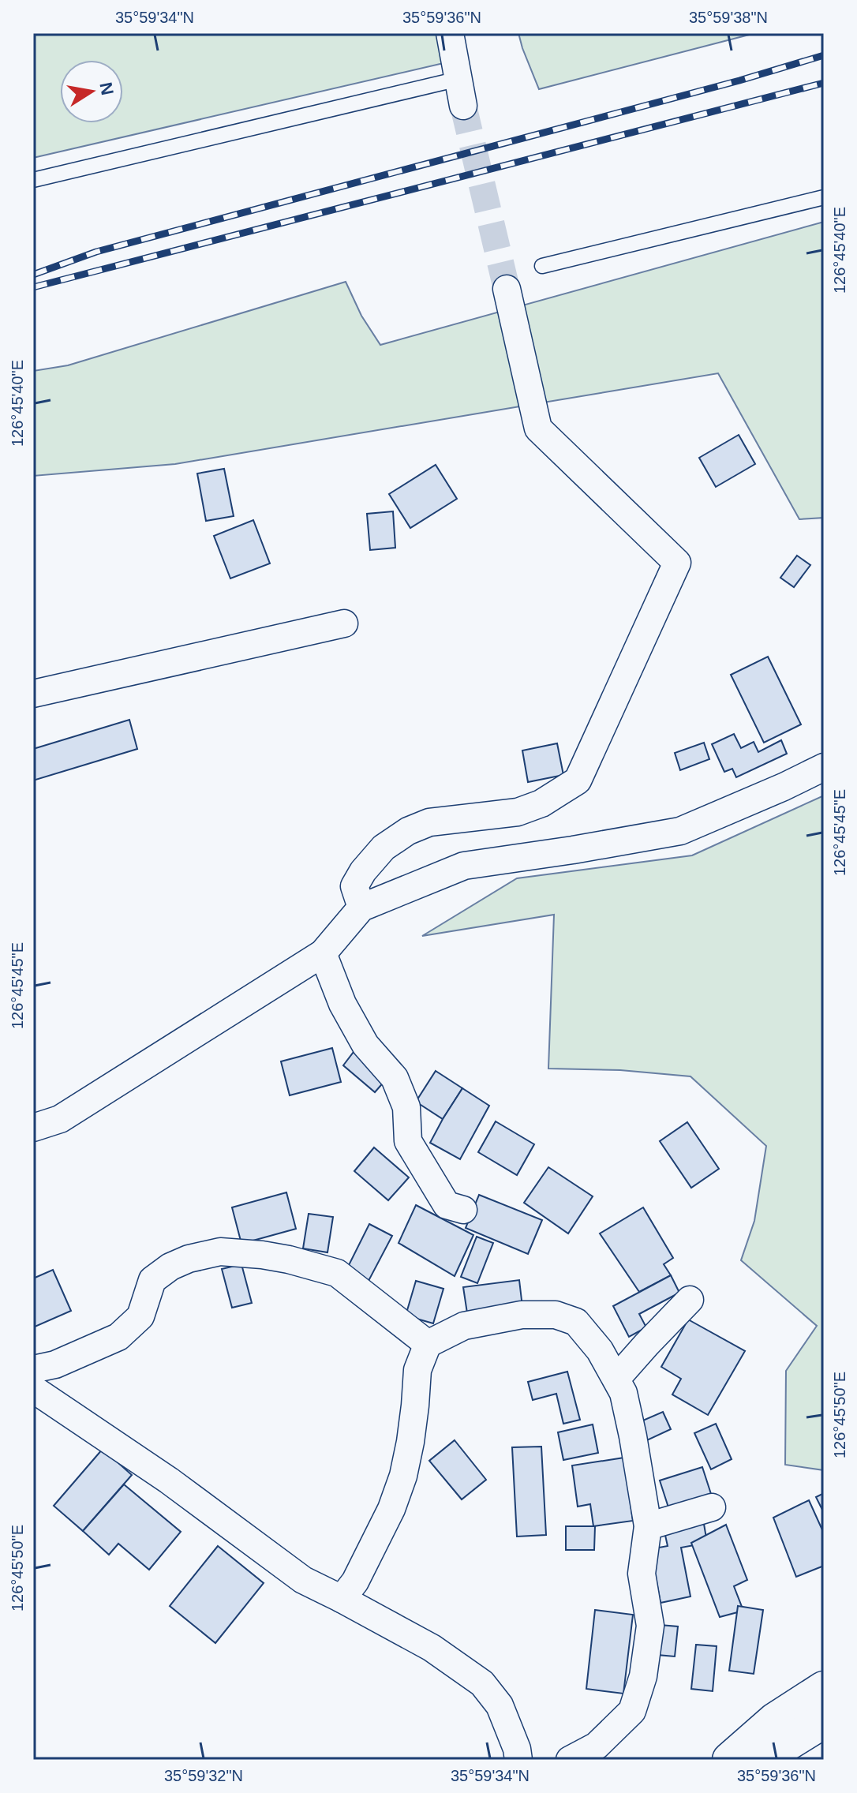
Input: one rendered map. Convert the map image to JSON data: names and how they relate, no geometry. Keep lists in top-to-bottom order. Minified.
{"north":"right","coordinates":["35°59'34\"N","35°59'36\"N","35°59'38\"N","126°45'40\"E","126°45'45\"E","126°45'50\"E","35°59'32\"N"]}
